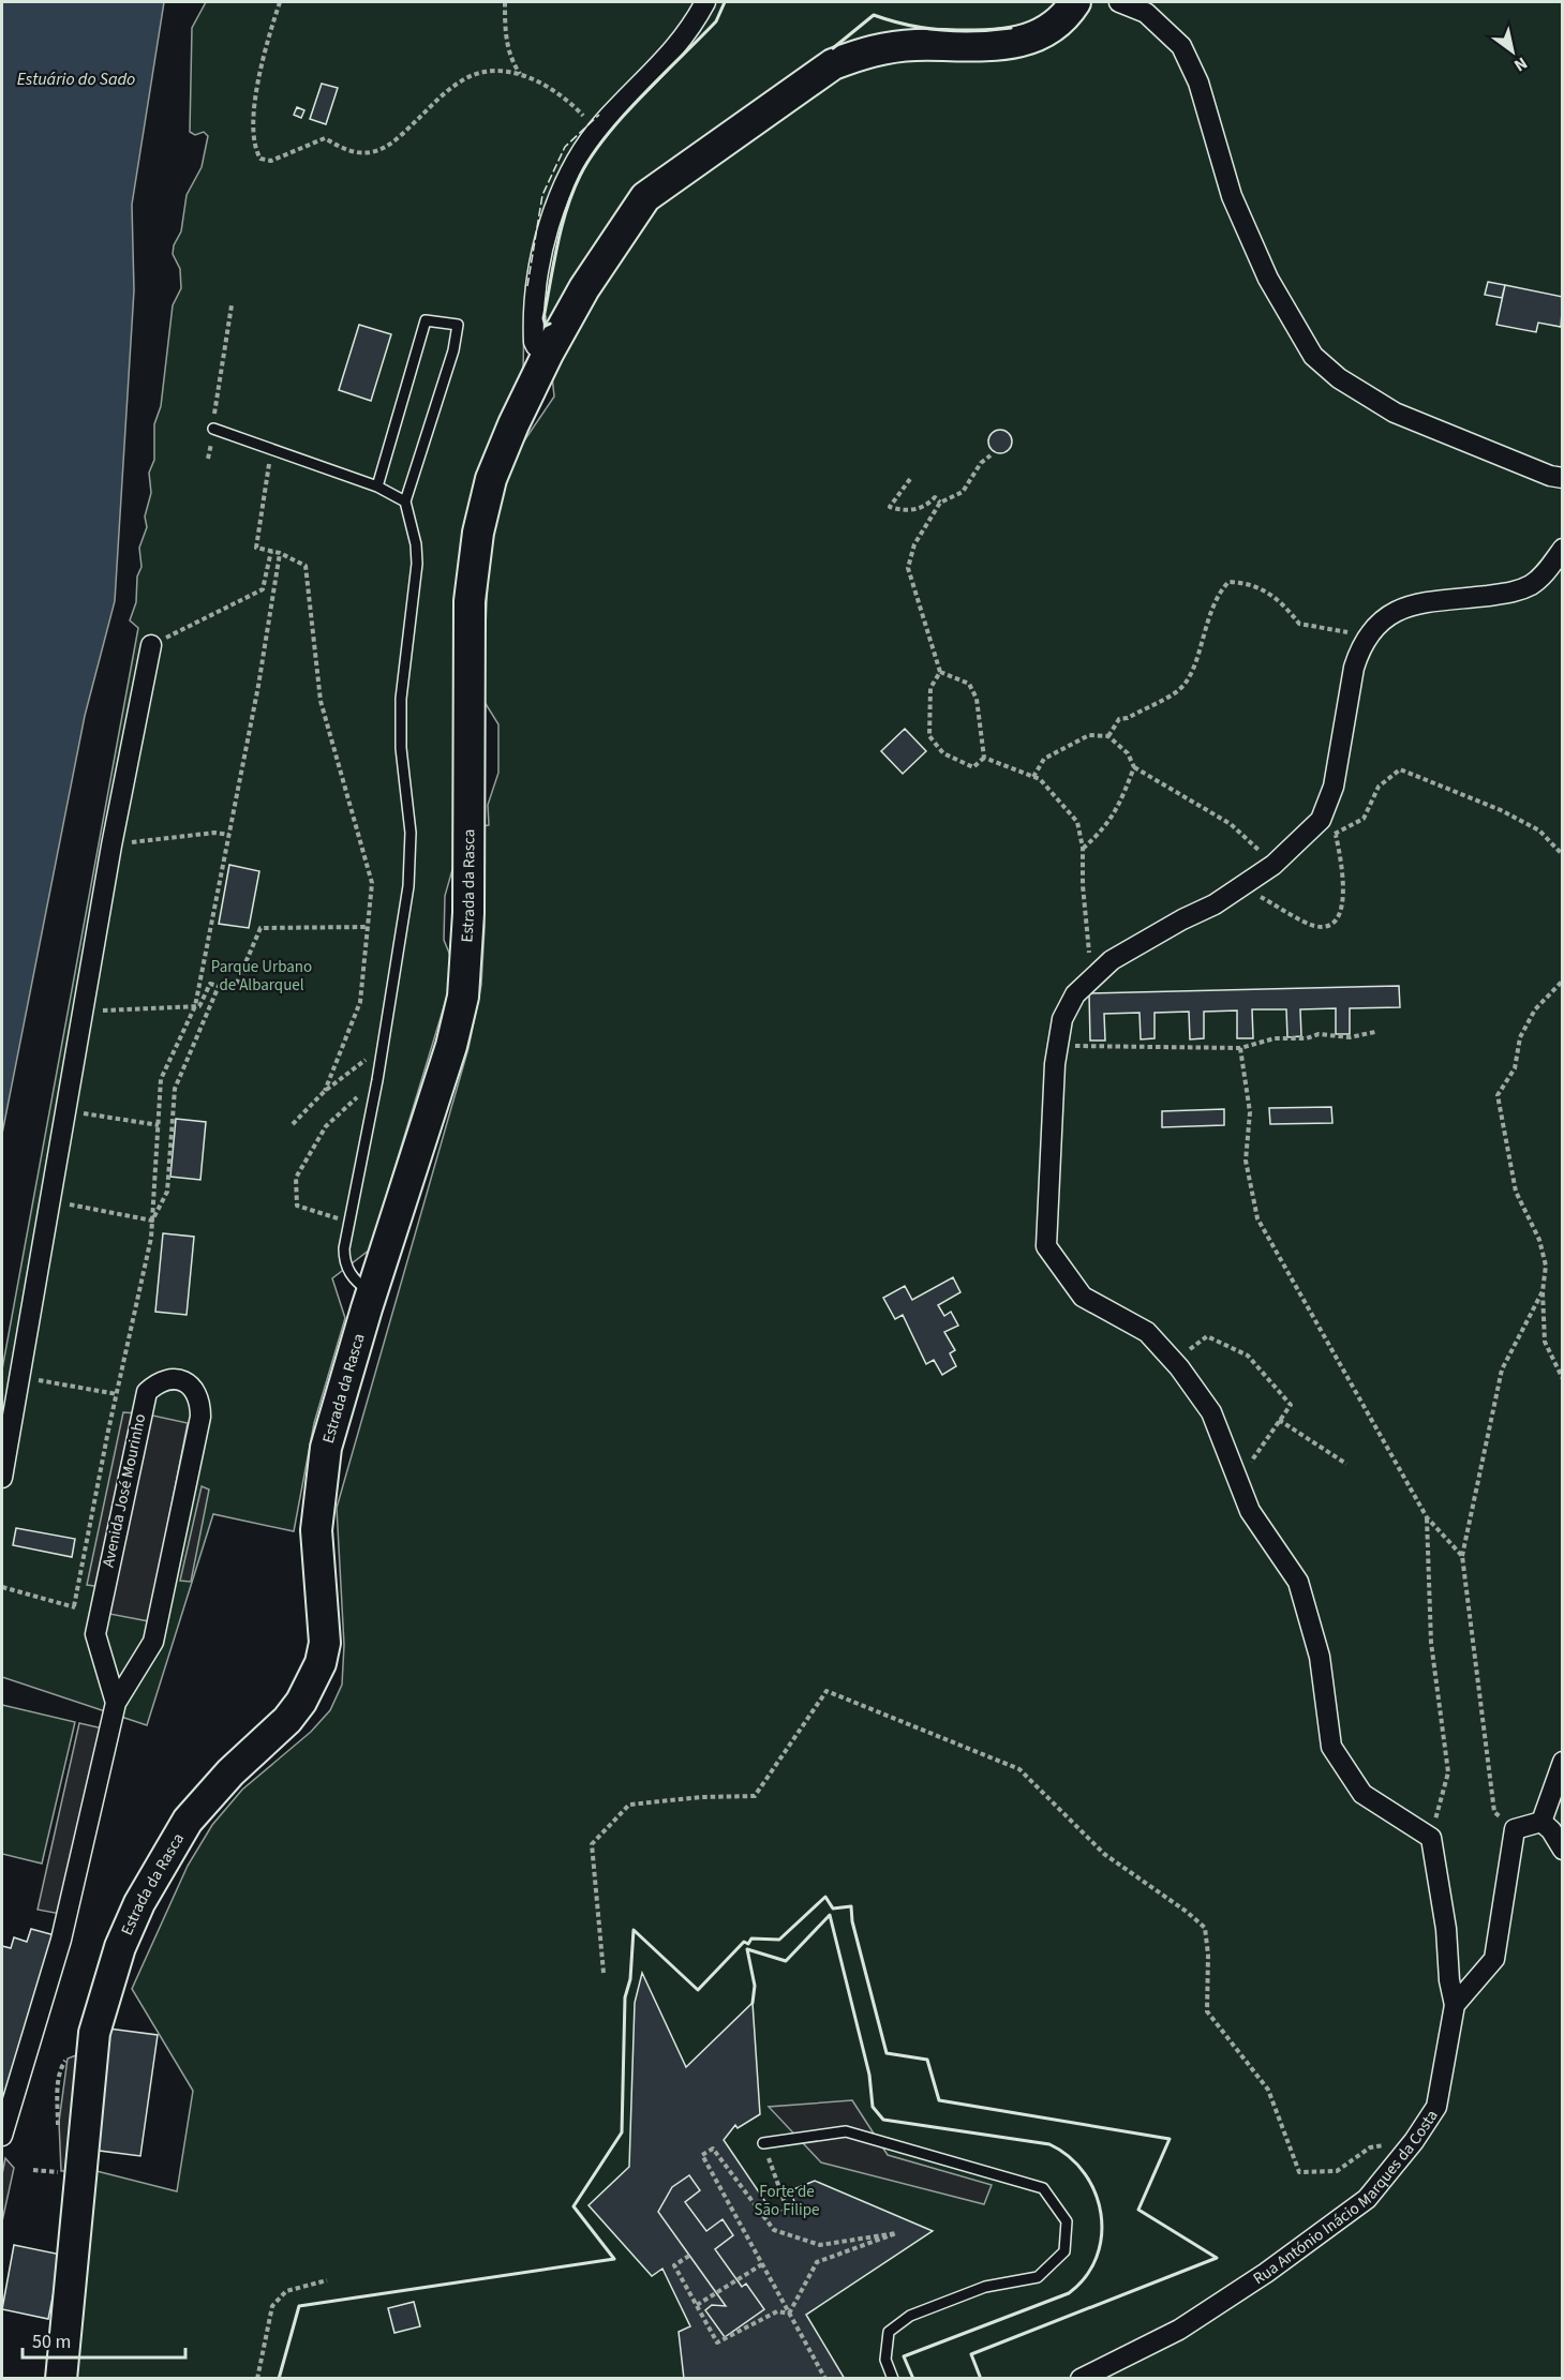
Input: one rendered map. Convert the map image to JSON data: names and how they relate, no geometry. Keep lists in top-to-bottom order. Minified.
{"streets":{"main road":["Estrada da Rasca"],"street":["Avenida José Mourinho","Rua António Inácio Marques da Costa"]},"water":["Estuário do Sado"],"parks":["Parque Urbano de Albarquel","Forte de São Filipe"],"scale_bar":"50 m","north":"bottom right"}
